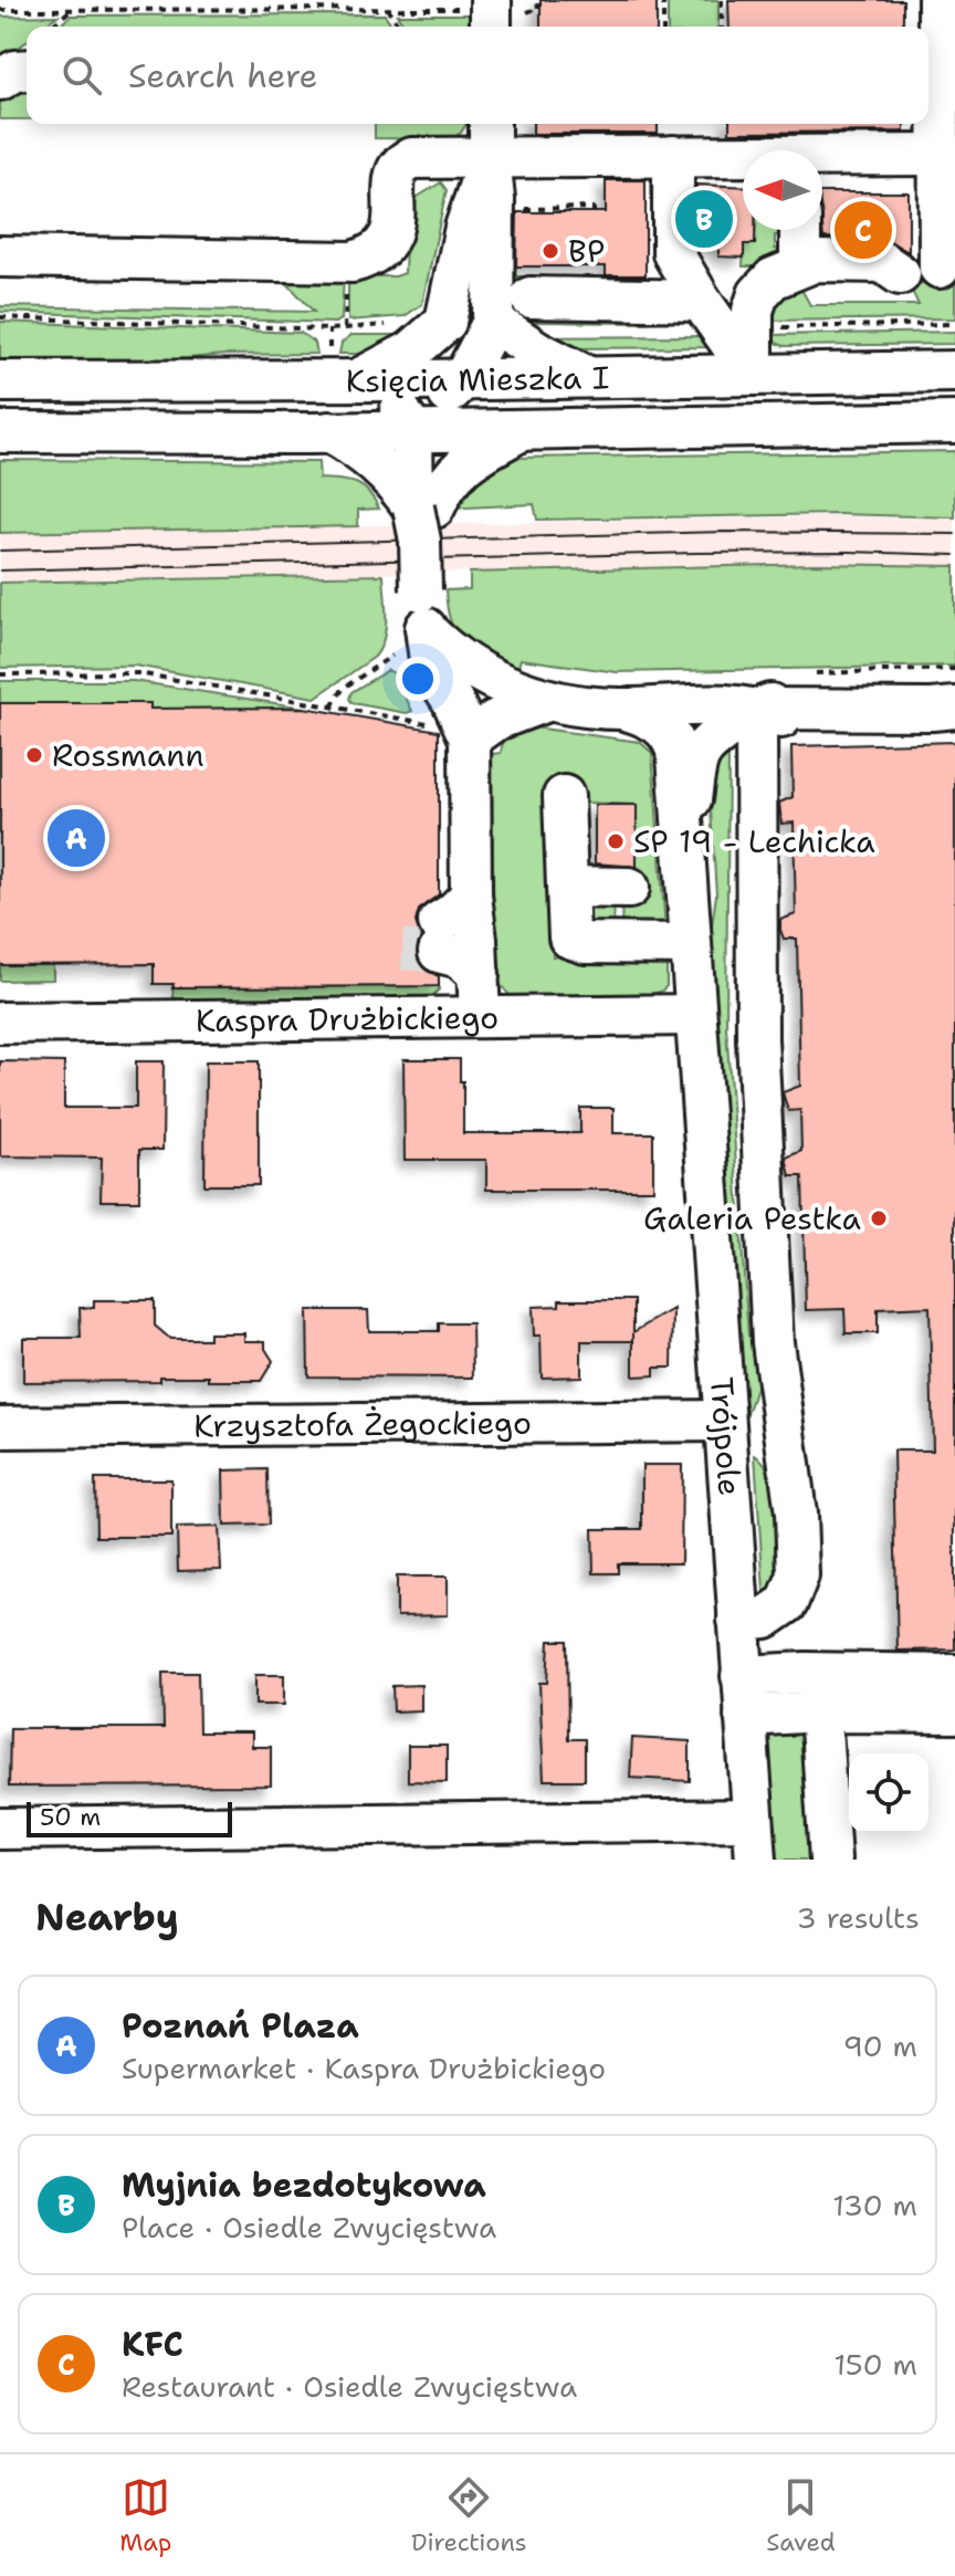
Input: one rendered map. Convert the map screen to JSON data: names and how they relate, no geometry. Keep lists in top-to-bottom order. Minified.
{"streets":{"street":["Księcia Mieszka I","Kaspra Drużbickiego","Krzysztofa Żegockiego","Trójpole"]},"crossings":[["Kaspra Drużbickiego","Trójpole"],["Krzysztofa Żegockiego","Trójpole"]],"places":["BP","Rossmann","SP 19 - Lechicka","Galeria Pestka"],"scale_bar":"50 m","north":"left","page":{"search":"Search here","pins":["B","C","A"],"scale":"50 m","heading":["Nearby","3 results"],"list":[{"mark":"A","name":"Poznań Plaza","note":"Supermarket · Kaspra Drużbickiego","value":"90 m"},{"mark":"B","name":"Myjnia bezdotykowa","note":"Place · Osiedle Zwycięstwa","value":"130 m"},{"mark":"C","name":"KFC","note":"Restaurant · Osiedle Zwycięstwa","value":"150 m"}],"nav":["Map","Directions","Saved"]}}
